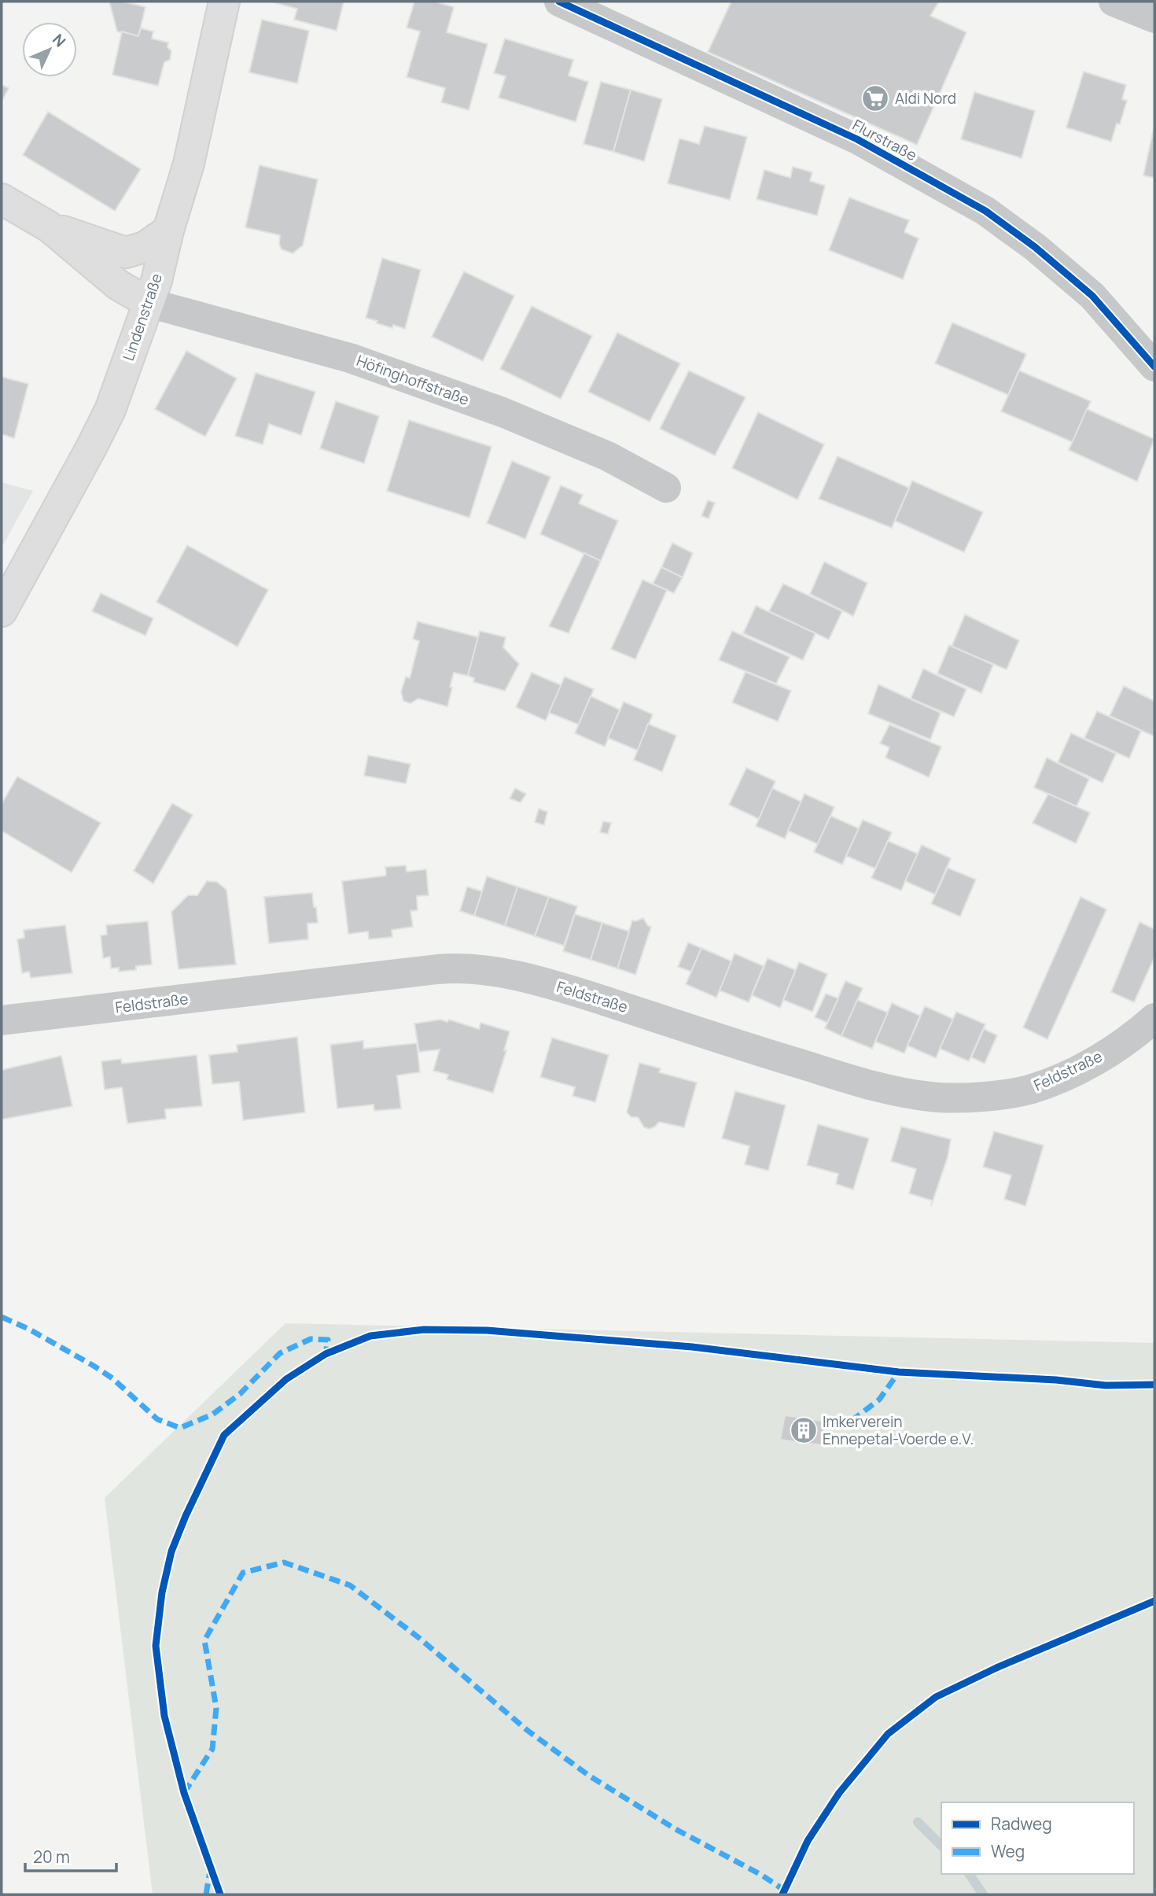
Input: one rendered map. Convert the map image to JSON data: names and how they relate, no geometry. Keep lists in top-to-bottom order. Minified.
{"streets":{"main road":["Lindenstraße"],"street":["Flurstraße","Höfinghoffstraße","Feldstraße"]},"crossings":[["Lindenstraße","Höfinghoffstraße"]],"places":{"supermarket":["Aldi Nord"],"building":["Imkerverein Ennepetal-Voerde e.V."]},"legend":["Radweg","Weg"],"scale_bar":"20 m","north":"top right"}
